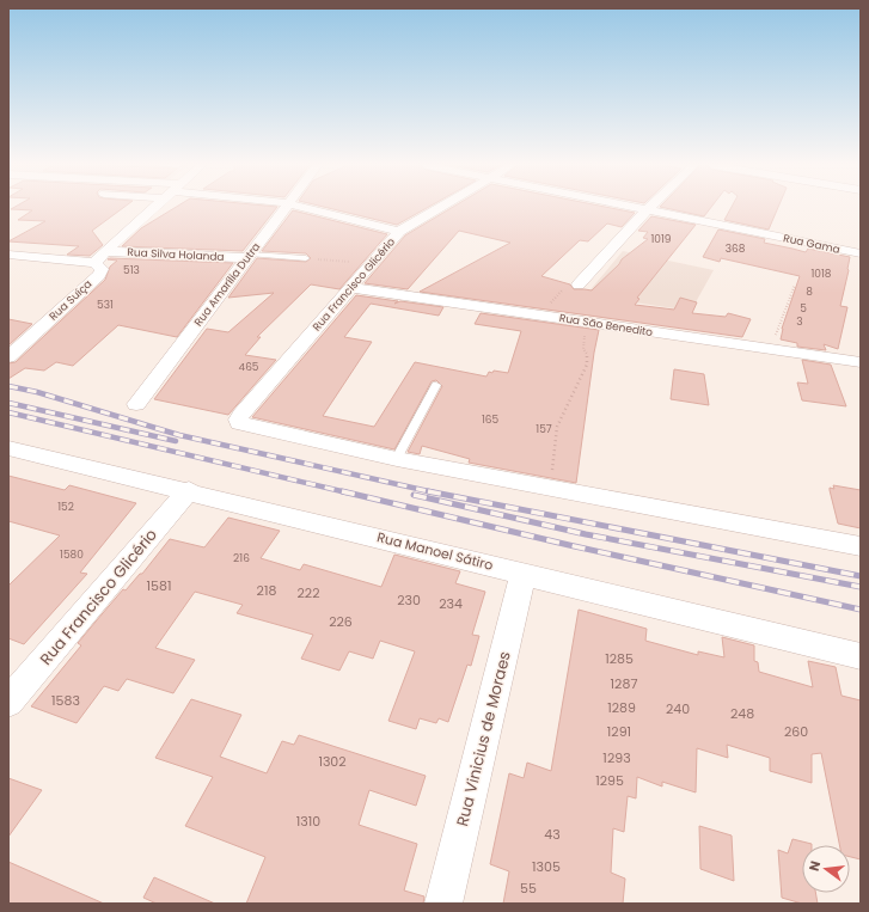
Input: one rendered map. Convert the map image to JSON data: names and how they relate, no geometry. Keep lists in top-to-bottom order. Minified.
{"streets":{"street":["Rua Gama","Rua Silva Holanda","Rua Amarília Dutra","Rua Francisco Glicério","Rua Suíça","Rua São Benedito","Rua Manoel Sátiro","Rua Vinicius de Moraes"]},"crossings":[["Rua Silva Holanda","Rua Amarília Dutra"],["Rua Silva Holanda","Rua Suíça"],["Rua Francisco Glicério","Rua São Benedito"],["Rua Francisco Glicério","Rua Manoel Sátiro"],["Rua Manoel Sátiro","Rua Vinicius de Moraes"]],"house_numbers":["1019","368","513","1018","8","531","5","3","465","165","157","152","1580","216","1581","218","222","230","234","226","1285","1287","1583","1289","240","248","1291","260","1293","1302","1295","1310","43","1305","55"],"north":"left"}
